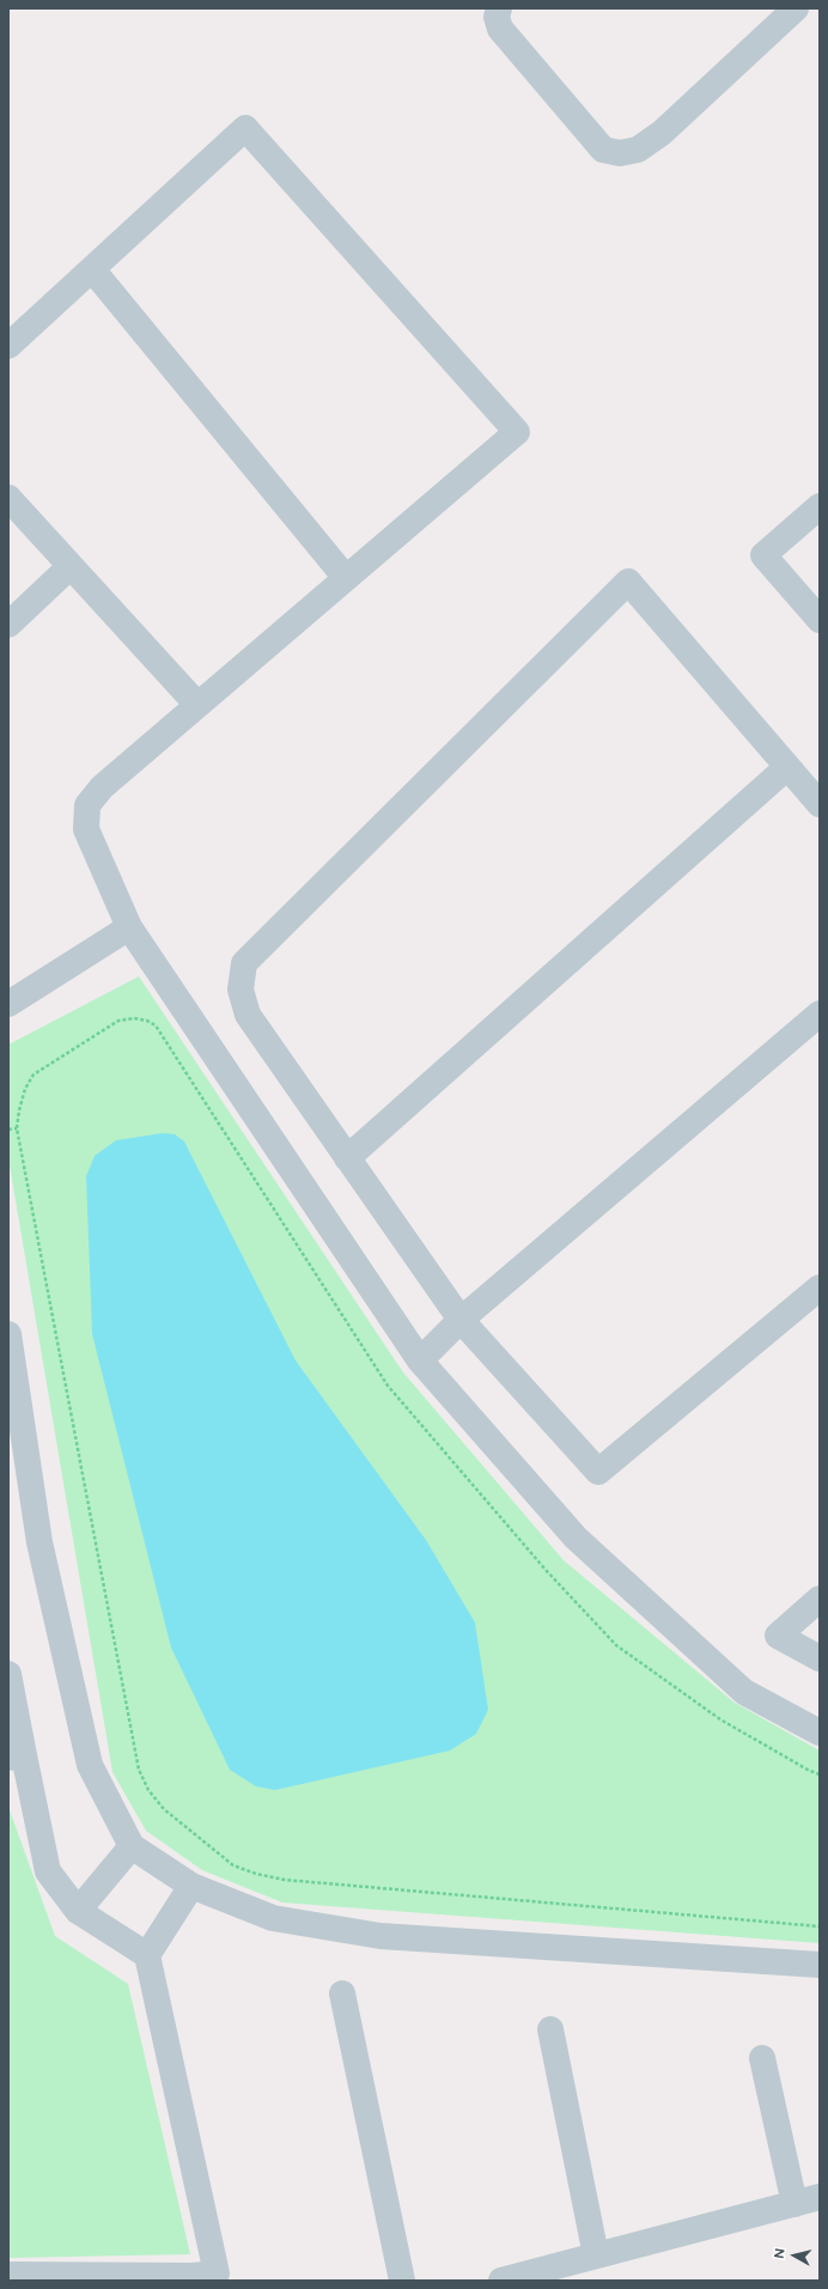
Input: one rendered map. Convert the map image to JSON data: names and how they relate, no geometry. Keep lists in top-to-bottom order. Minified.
{"north":"left"}
